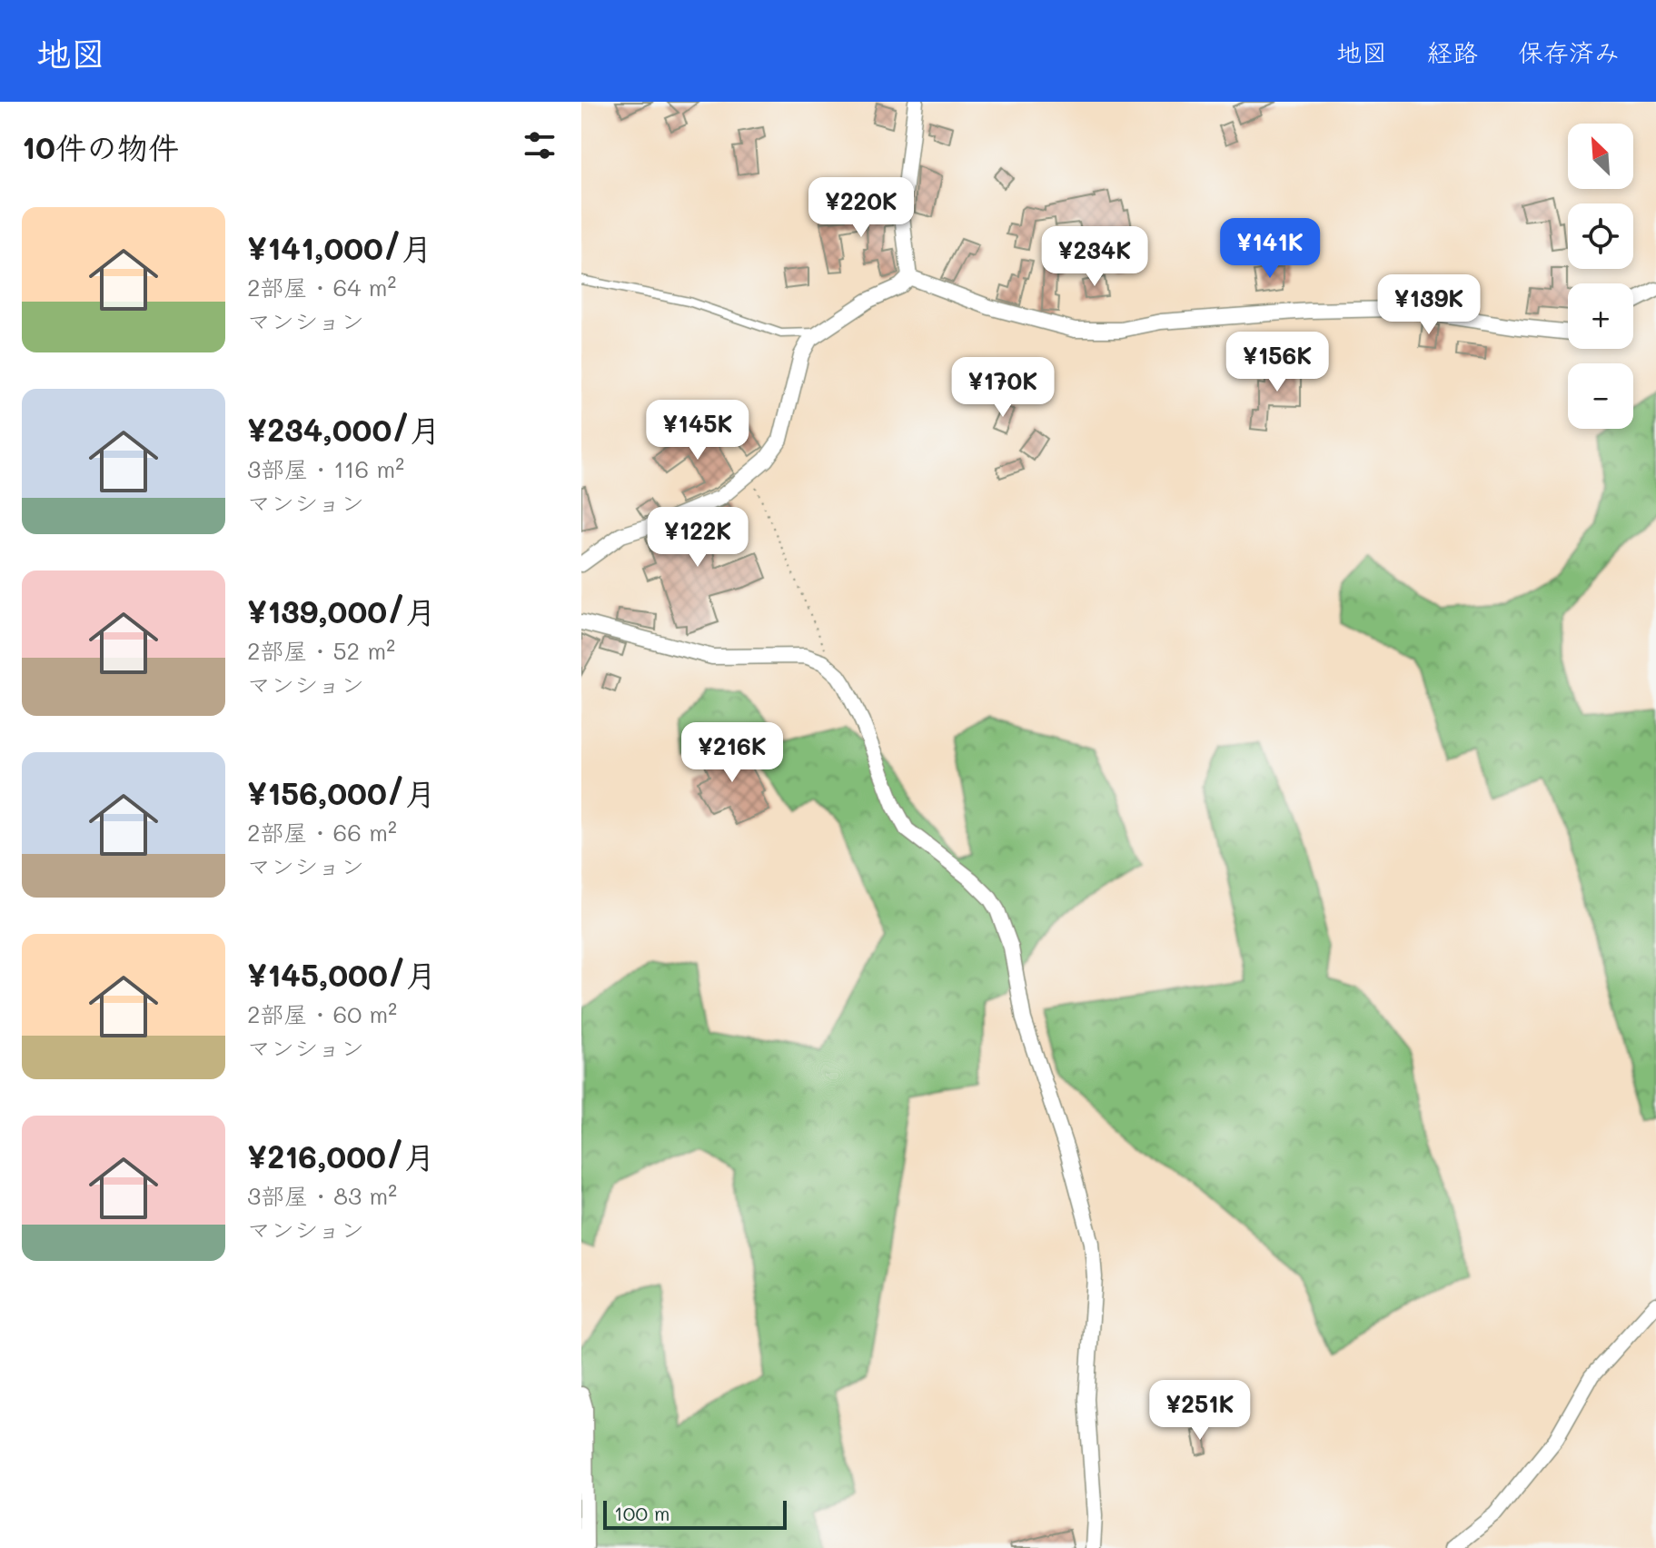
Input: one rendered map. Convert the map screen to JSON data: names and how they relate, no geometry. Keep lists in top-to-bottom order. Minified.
{"scale_bar":"100 m","north":"top left","page":{"header":"地図","nav":["地図","経路","保存済み"],"heading":"10件の物件","map_buttons":["+","−"],"price":["¥220K","¥141K","¥234K","¥139K","¥156K","¥170K","¥145K","¥122K","¥216K","¥251K"],"list":[{"name":"¥141,000/月","note":"2部屋 · 64 m² · マンション"},{"name":"¥234,000/月","note":"3部屋 · 116 m² · マンション"},{"name":"¥139,000/月","note":"2部屋 · 52 m² · マンション"},{"name":"¥156,000/月","note":"2部屋 · 66 m² · マンション"},{"name":"¥145,000/月","note":"2部屋 · 60 m² · マンション"},{"name":"¥216,000/月","note":"3部屋 · 83 m² · マンション"}],"scale":"100 m"}}
